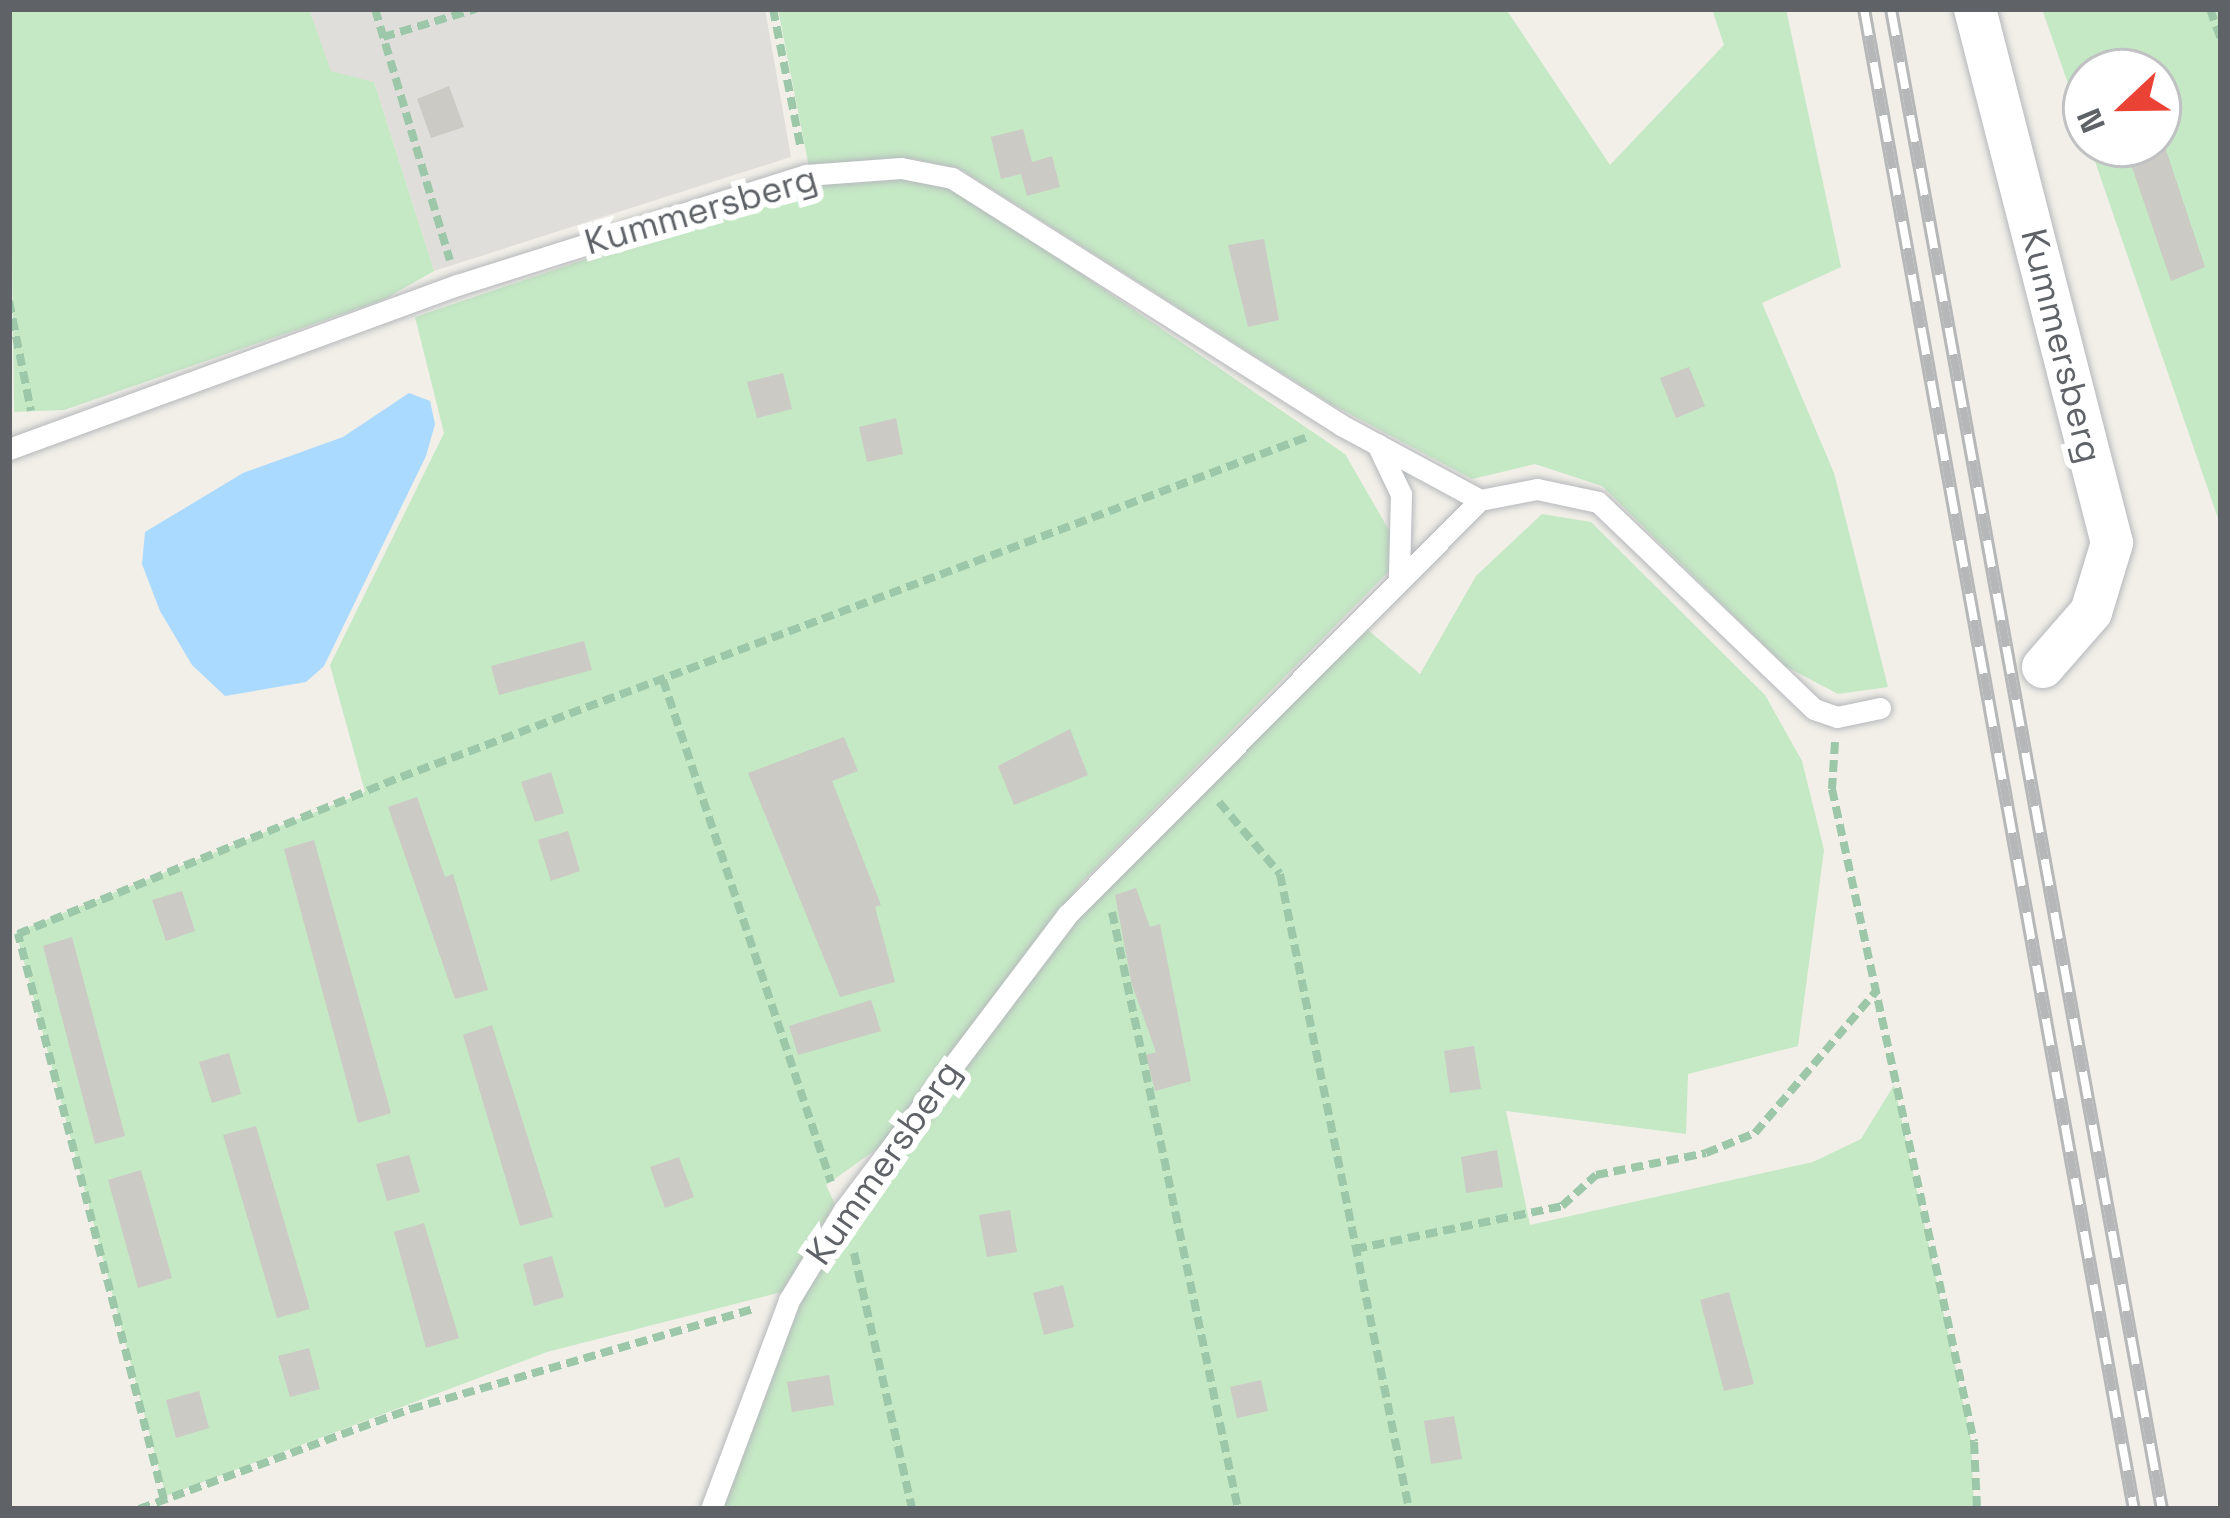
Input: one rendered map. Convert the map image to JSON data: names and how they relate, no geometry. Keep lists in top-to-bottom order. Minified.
{"streets":{"street":["Kummersberg"]},"north":"left"}
